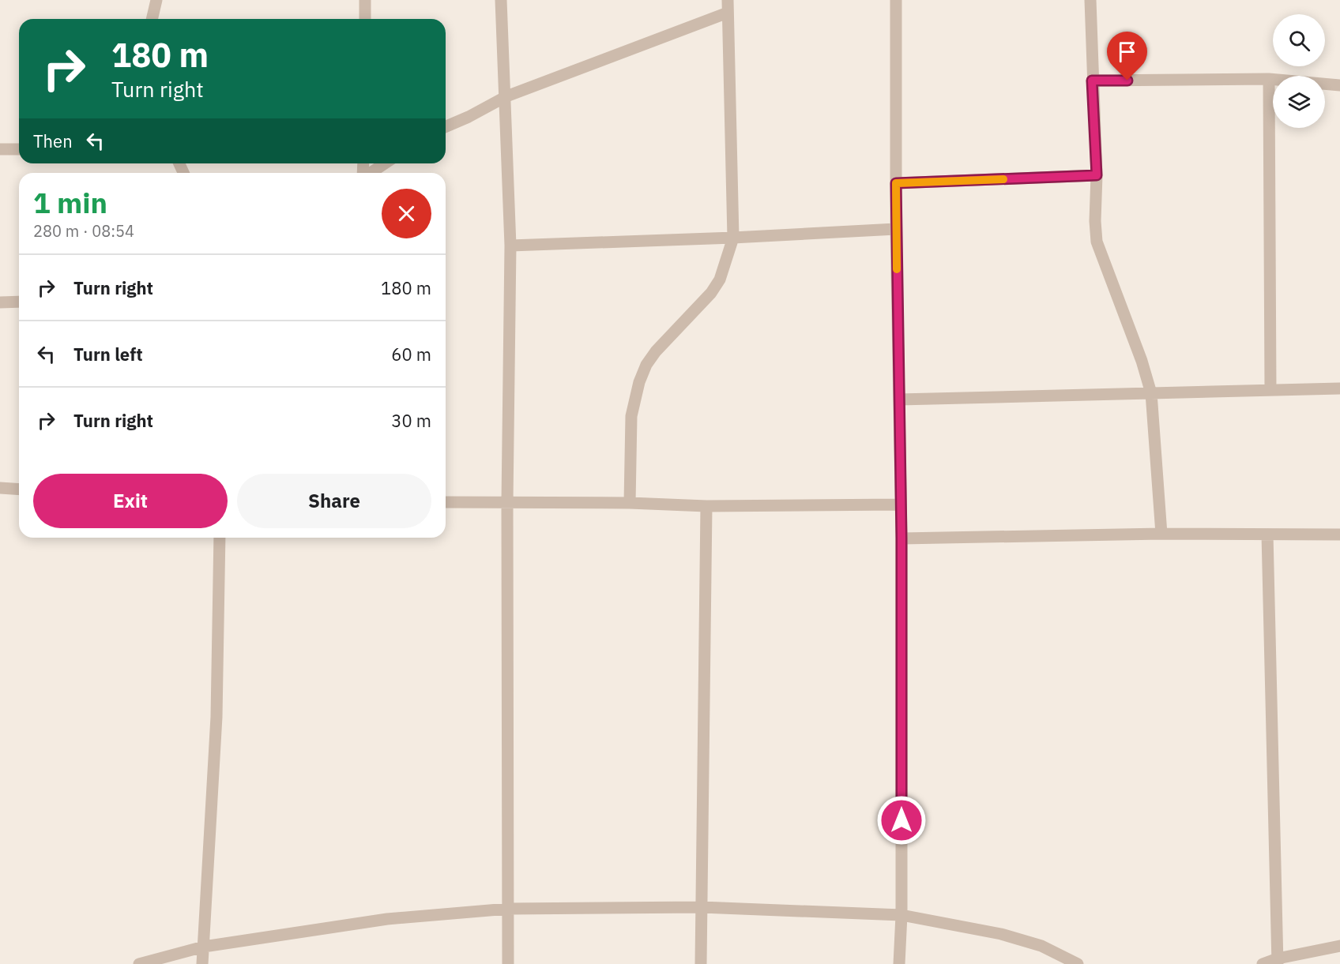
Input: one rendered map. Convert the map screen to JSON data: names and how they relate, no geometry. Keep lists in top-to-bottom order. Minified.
{"page":{"turn":["180 m","Turn right"],"then":"Then","heading":["1 min","280 m · 08:54"],"list":[{"name":"Turn right","value":"180 m"},{"name":"Turn left","value":"60 m"},{"name":"Turn right","value":"30 m"}],"buttons":["Exit","Share"]}}
